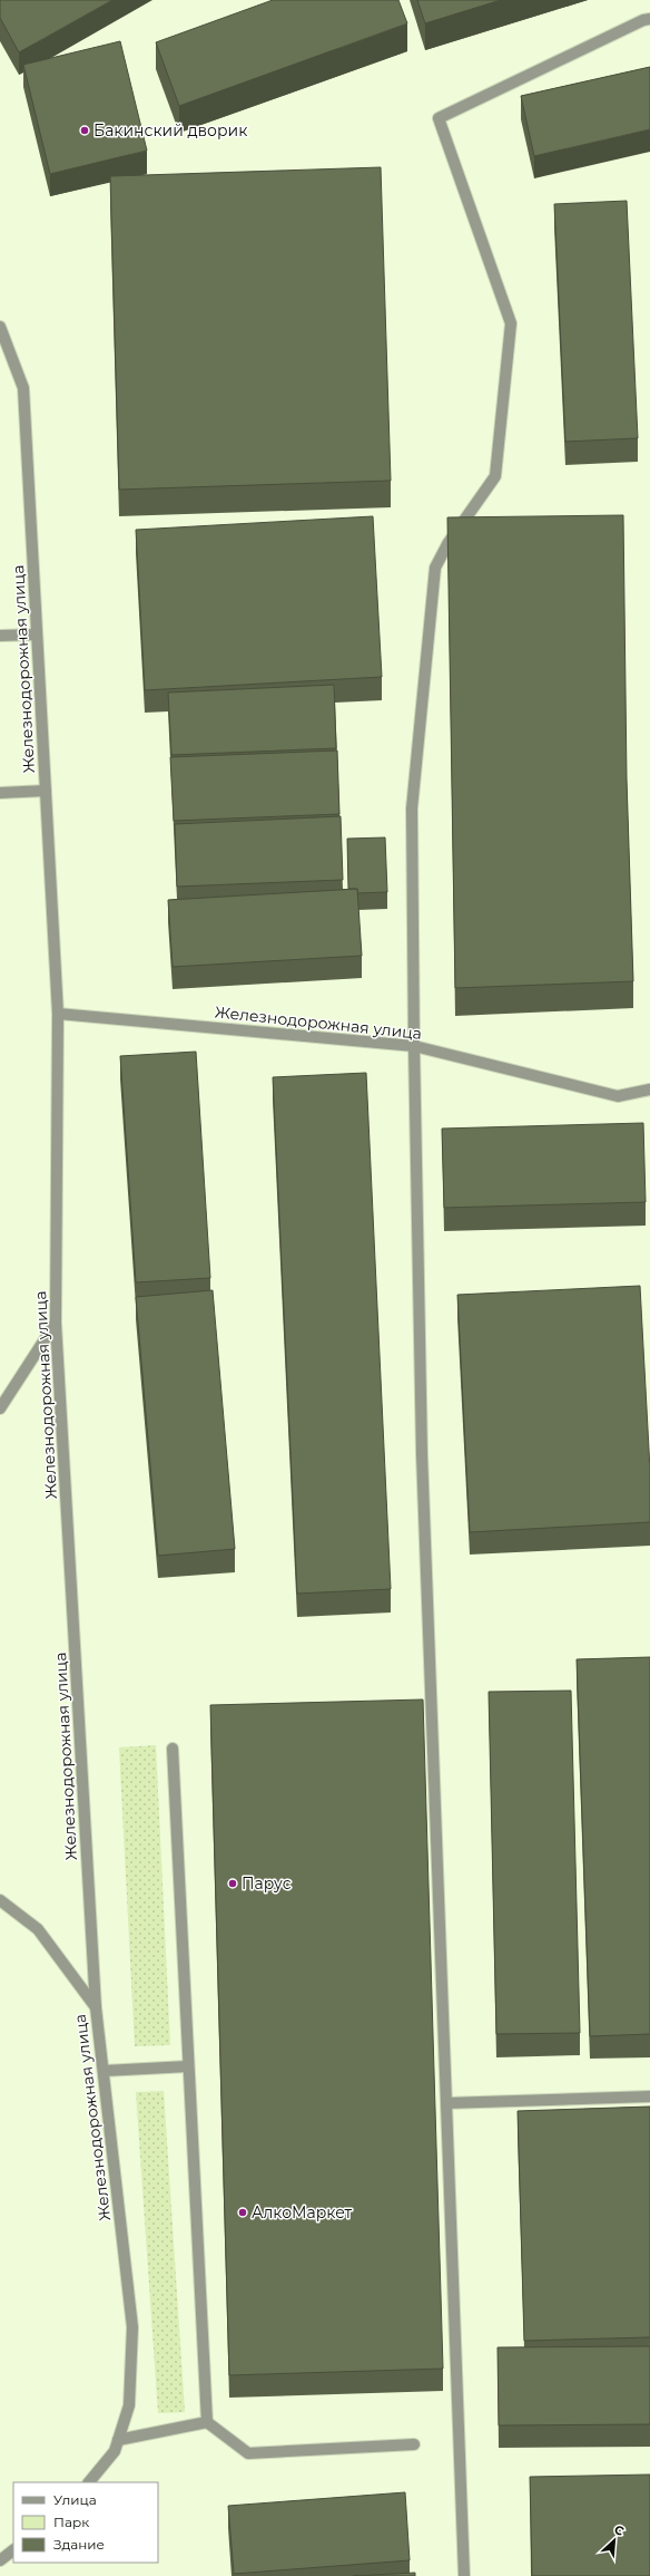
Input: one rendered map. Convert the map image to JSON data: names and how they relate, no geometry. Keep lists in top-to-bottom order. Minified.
{"streets":{"street":["Железнодорожная улица"]},"places":["Бакинский дворик","Парус","АлкоМаркет"],"legend":["Улица","Парк","Здание"],"north":"top right"}
